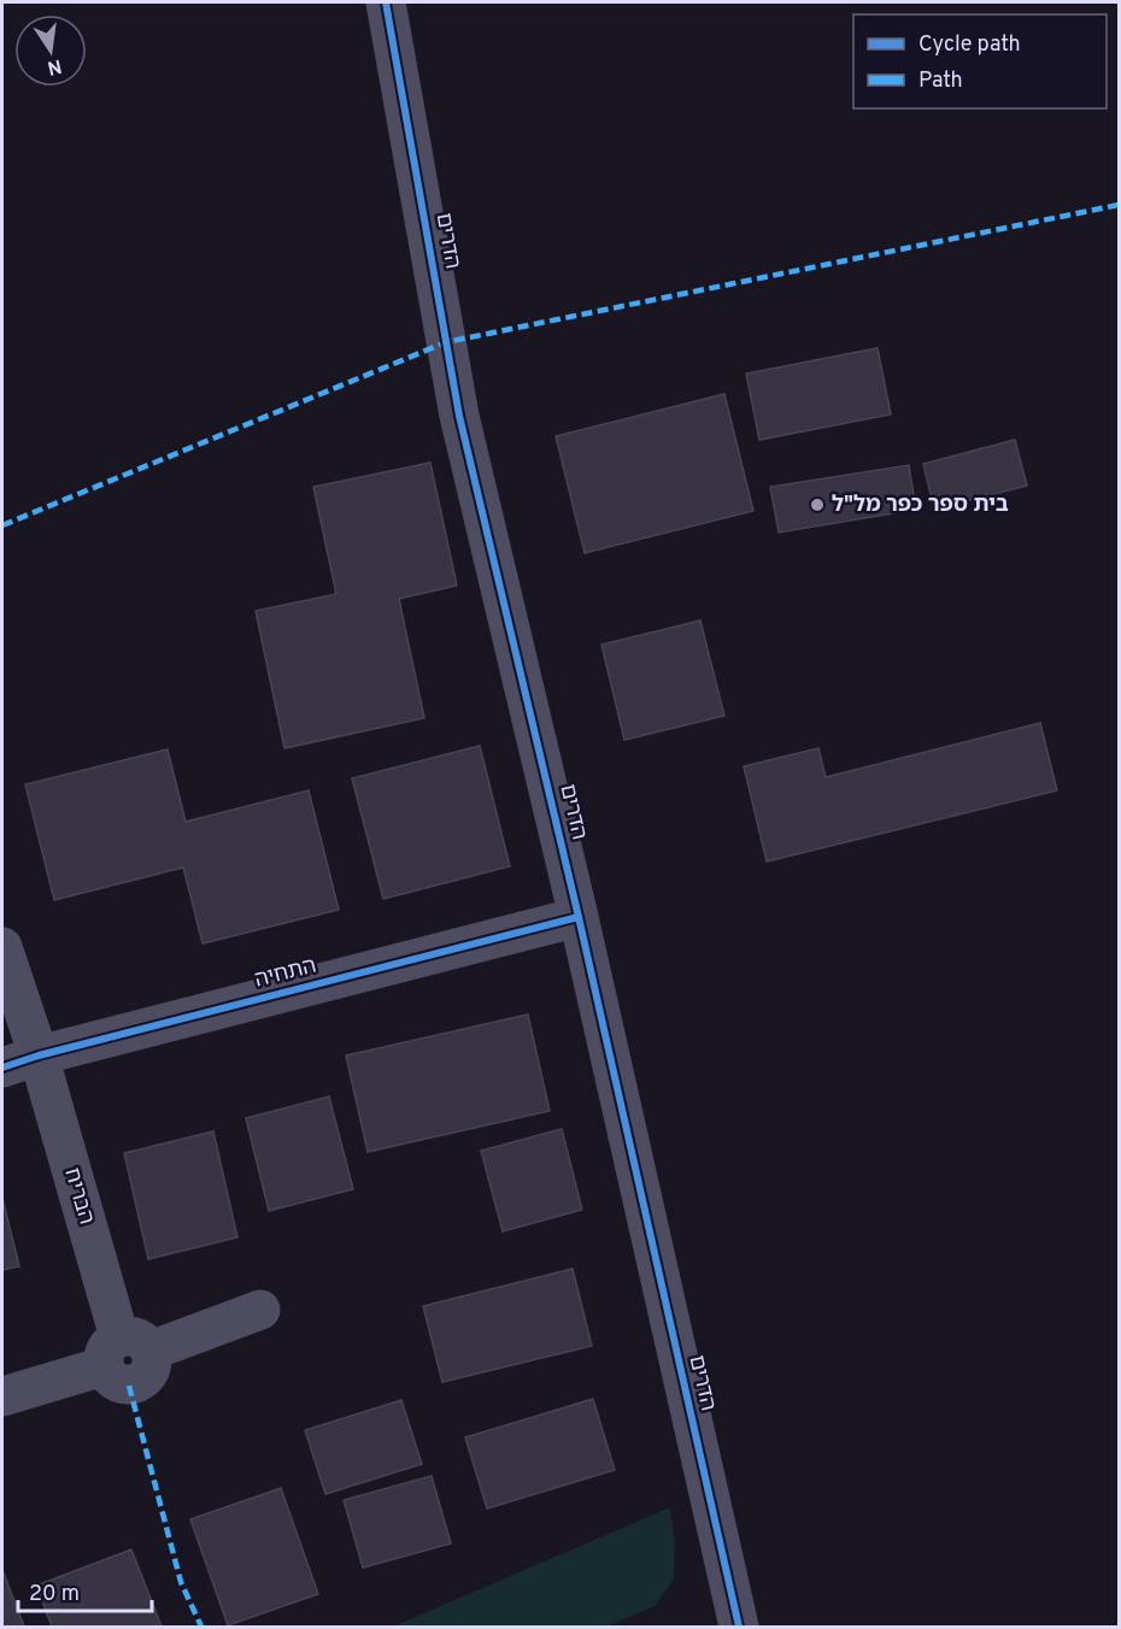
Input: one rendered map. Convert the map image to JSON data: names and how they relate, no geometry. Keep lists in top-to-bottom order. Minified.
{"streets":{"street":["הדרים","התחיה","הבריח"]},"crossings":[["הדרים","התחיה"],["התחיה","הבריח"]],"places":["בית ספר כפר מל\"ל"],"legend":["Cycle path","Path"],"scale_bar":"20 m","north":"bottom"}
